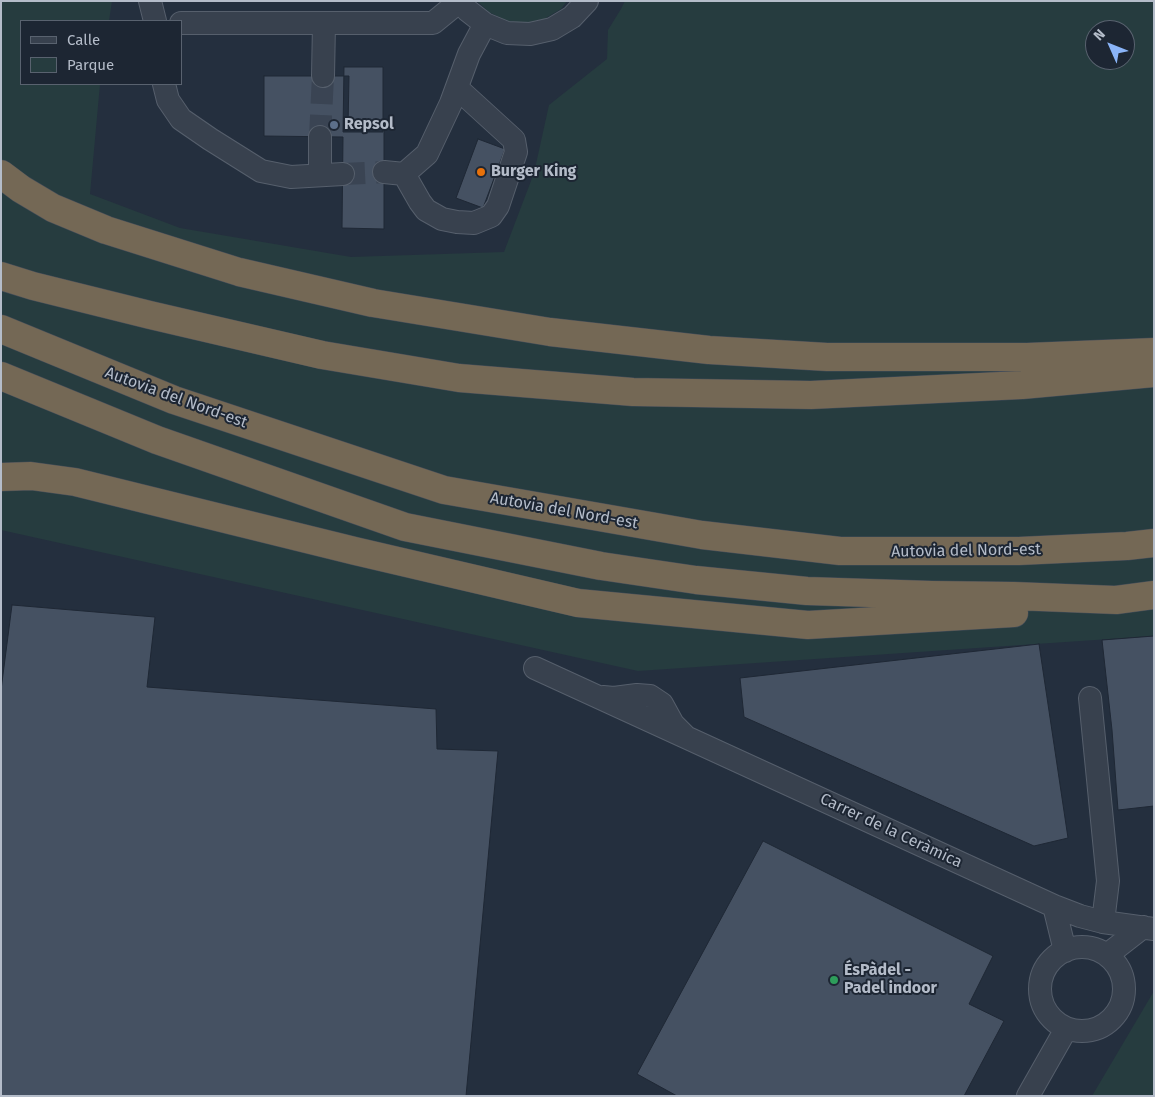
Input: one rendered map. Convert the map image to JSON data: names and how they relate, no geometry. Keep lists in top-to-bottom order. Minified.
{"streets":{"highway":["Autovia del Nord-est"],"street":["Carrer de la Ceràmica"]},"places":["Repsol","Burger King","ÉsPàdel - Padel indoor"],"legend":["Calle","Parque"],"north":"top left"}
